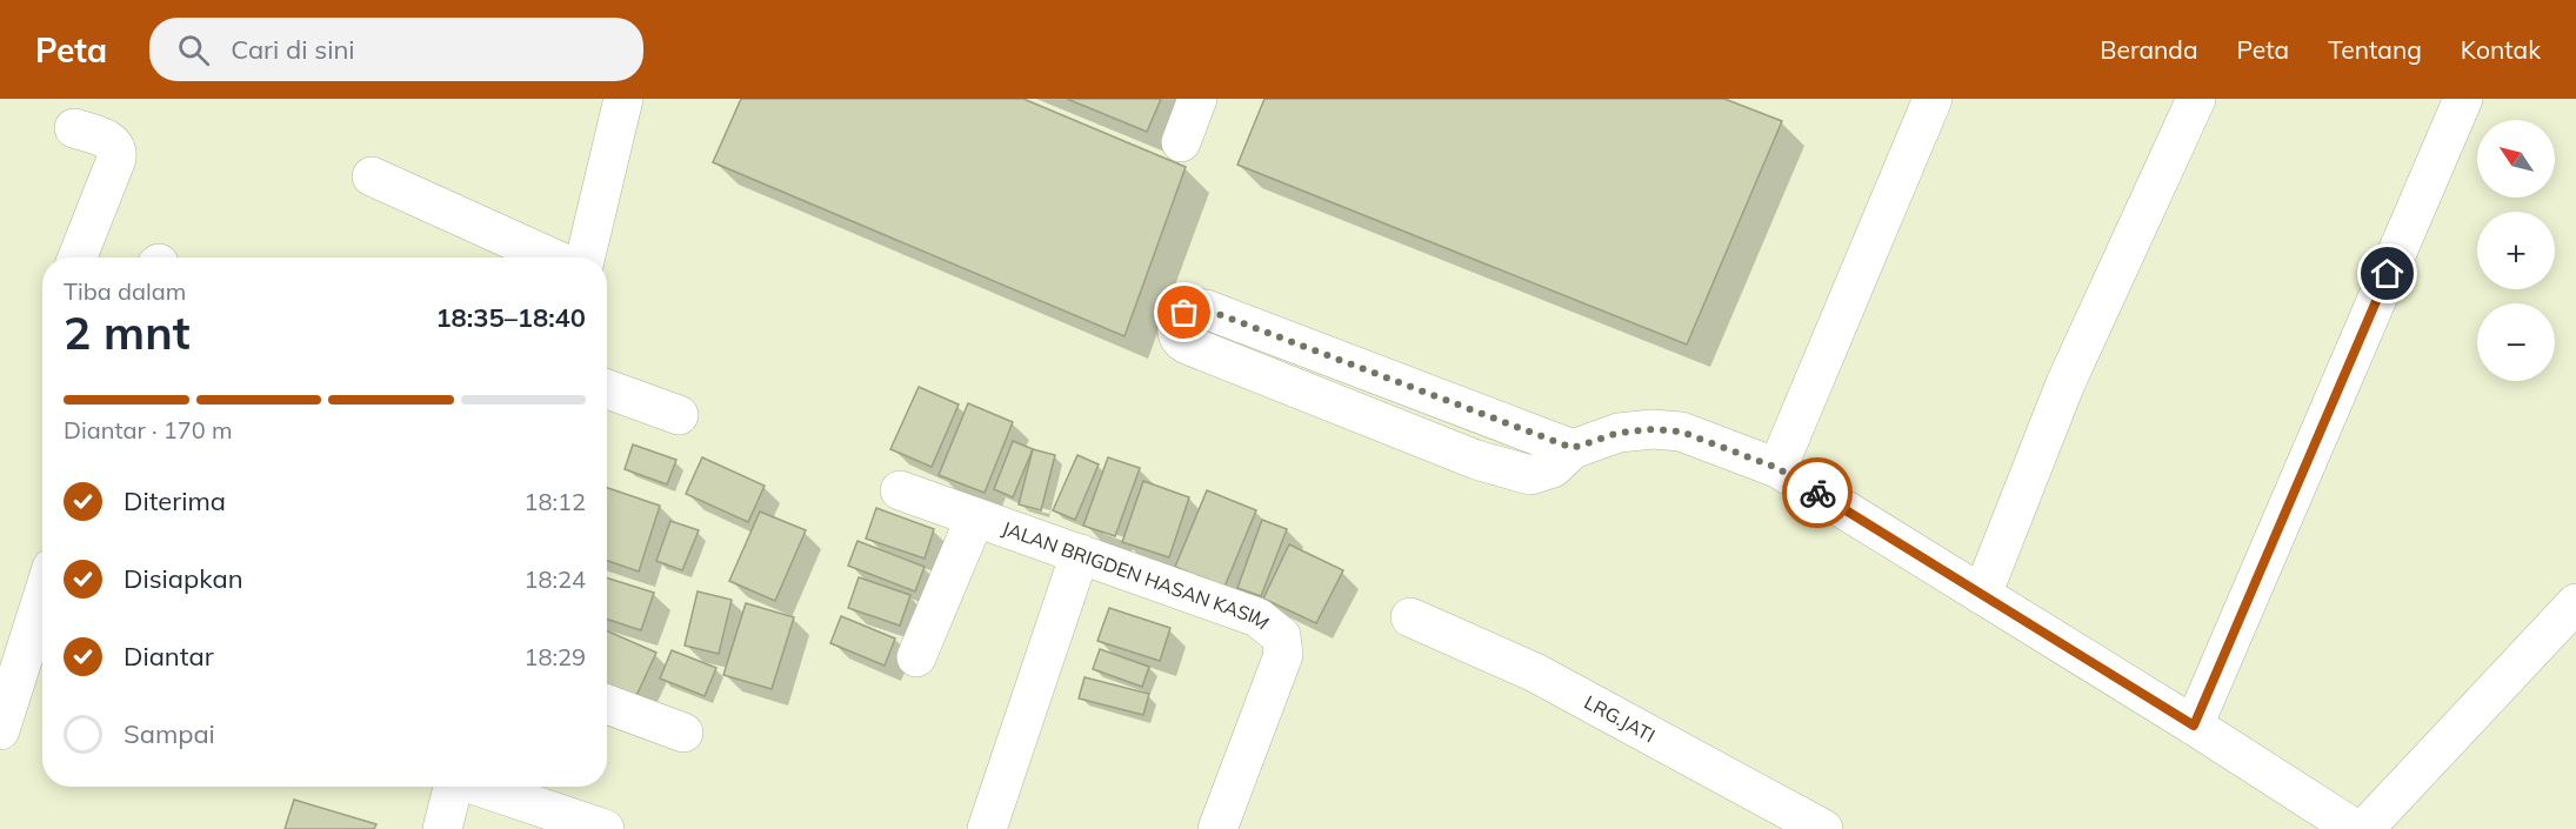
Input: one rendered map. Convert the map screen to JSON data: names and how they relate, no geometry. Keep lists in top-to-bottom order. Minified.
{"streets":{"street":["JALAN BRIGDEN HASAN KASIM","LRG.JATI"]},"north":"top left","page":{"header":"Peta","search":"Cari di sini","nav":["Beranda","Peta","Tentang","Kontak"],"map_buttons":["+","−"],"heading":["2 mnt","Tiba dalam","18:35–18:40"],"bar":"Diantar · 170 m","list":[["Diterima","18:12"],["Disiapkan","18:24"],["Diantar","18:29"],"Sampai"]}}
